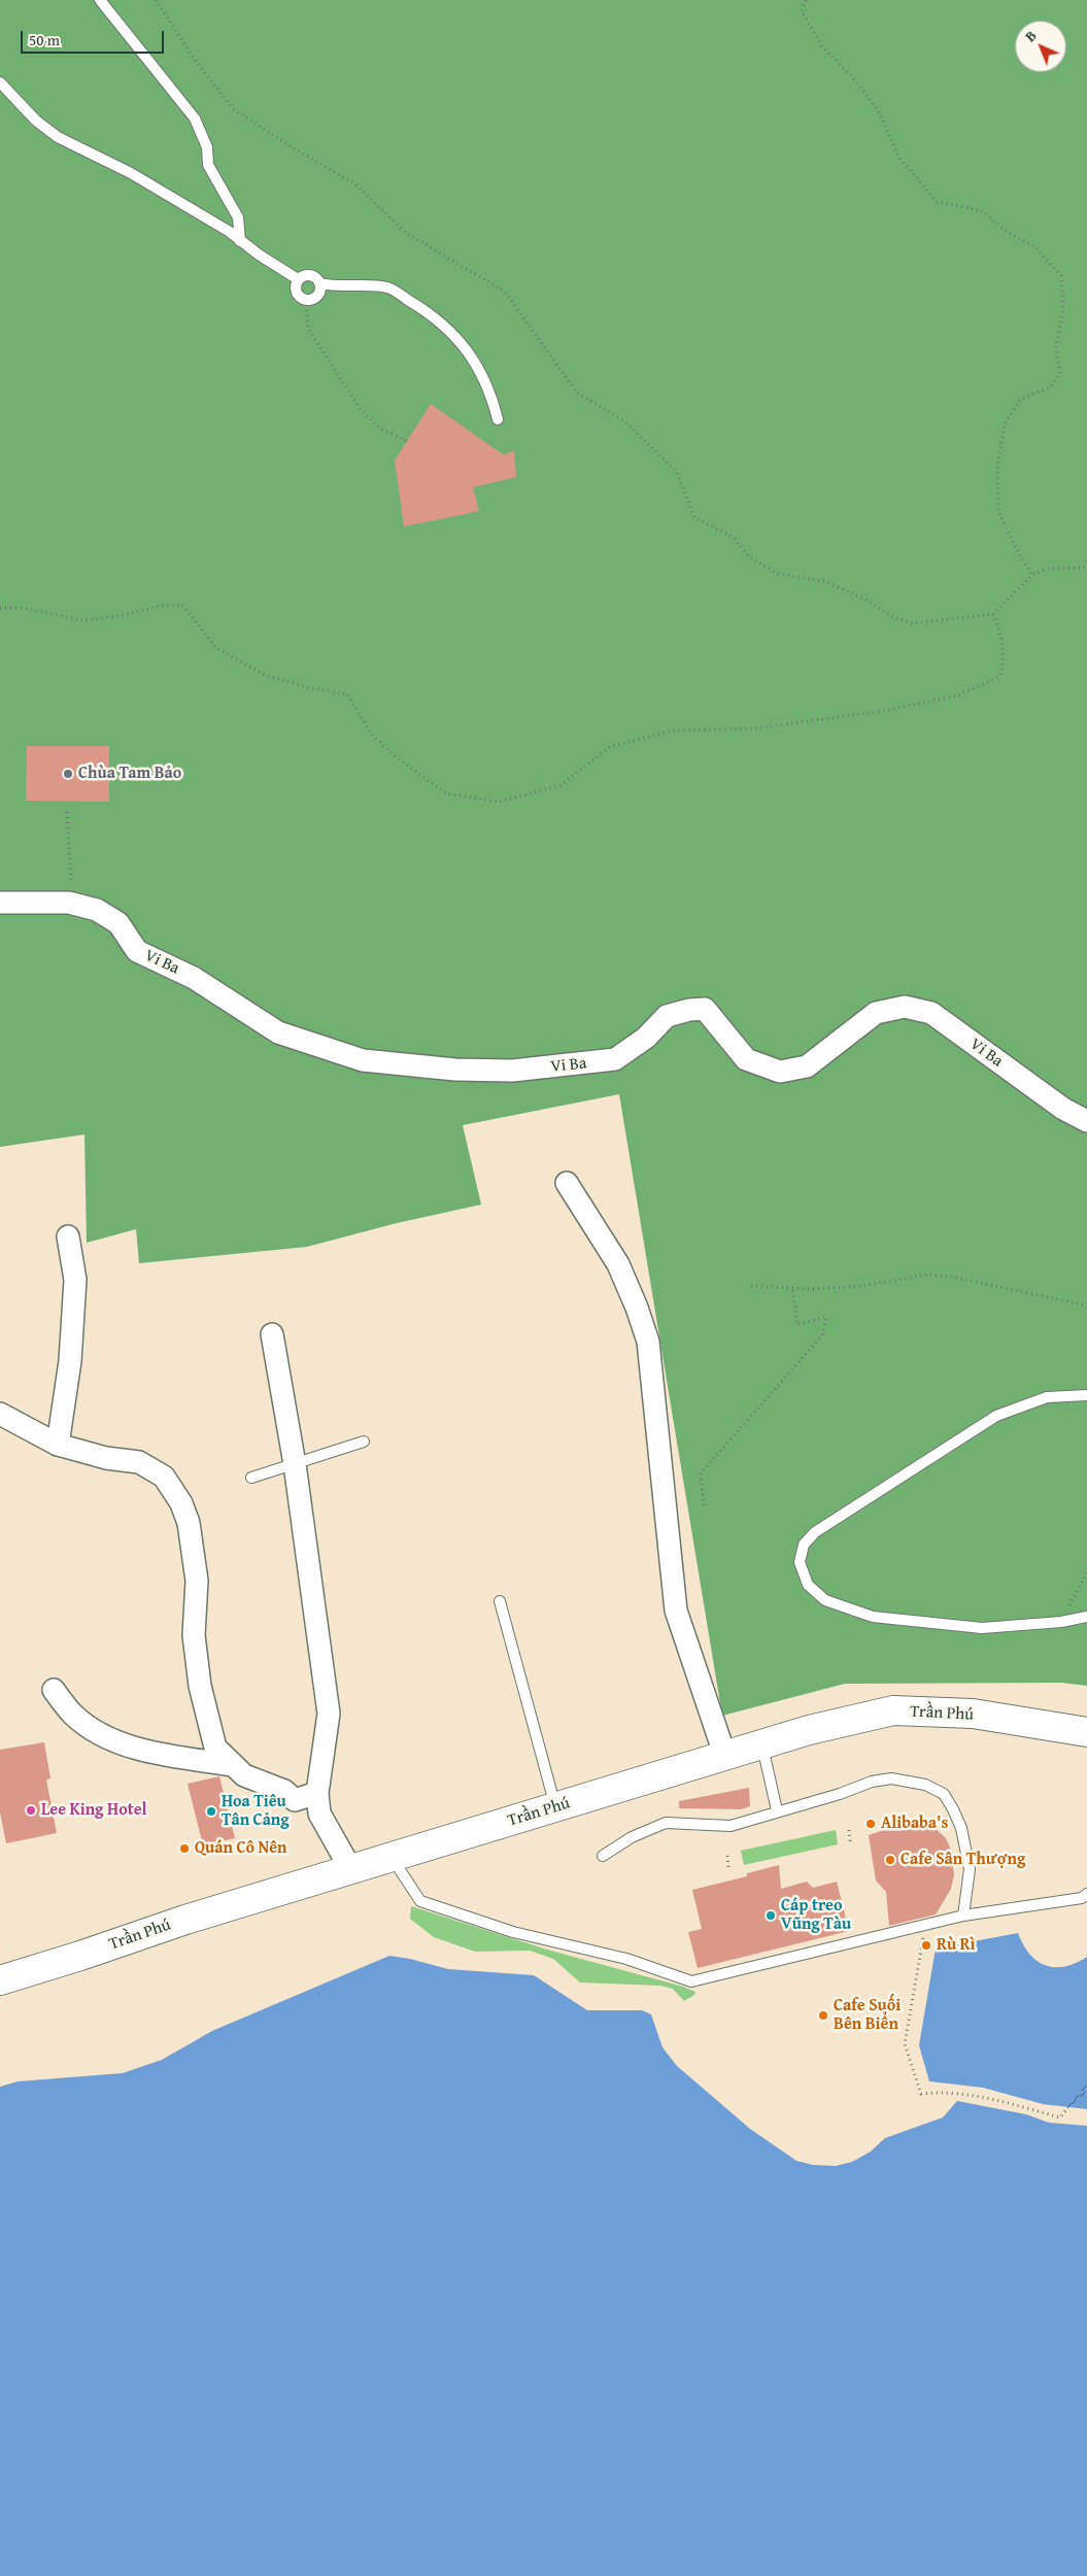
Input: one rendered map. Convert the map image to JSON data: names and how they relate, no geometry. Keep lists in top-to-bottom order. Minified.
{"streets":{"main road":["Trần Phú"],"street":["Vi Ba"]},"places":["Chùa Tam Bảo","Lee King Hotel","Hoa Tiêu Tân Cảng","Alibaba's","Quán Cô Nên","Cafe Sân Thượng","Cáp treo Vũng Tàu","Rù Rì","Cafe Suối Bên Biển"],"scale_bar":"50 m","north":"top left"}
